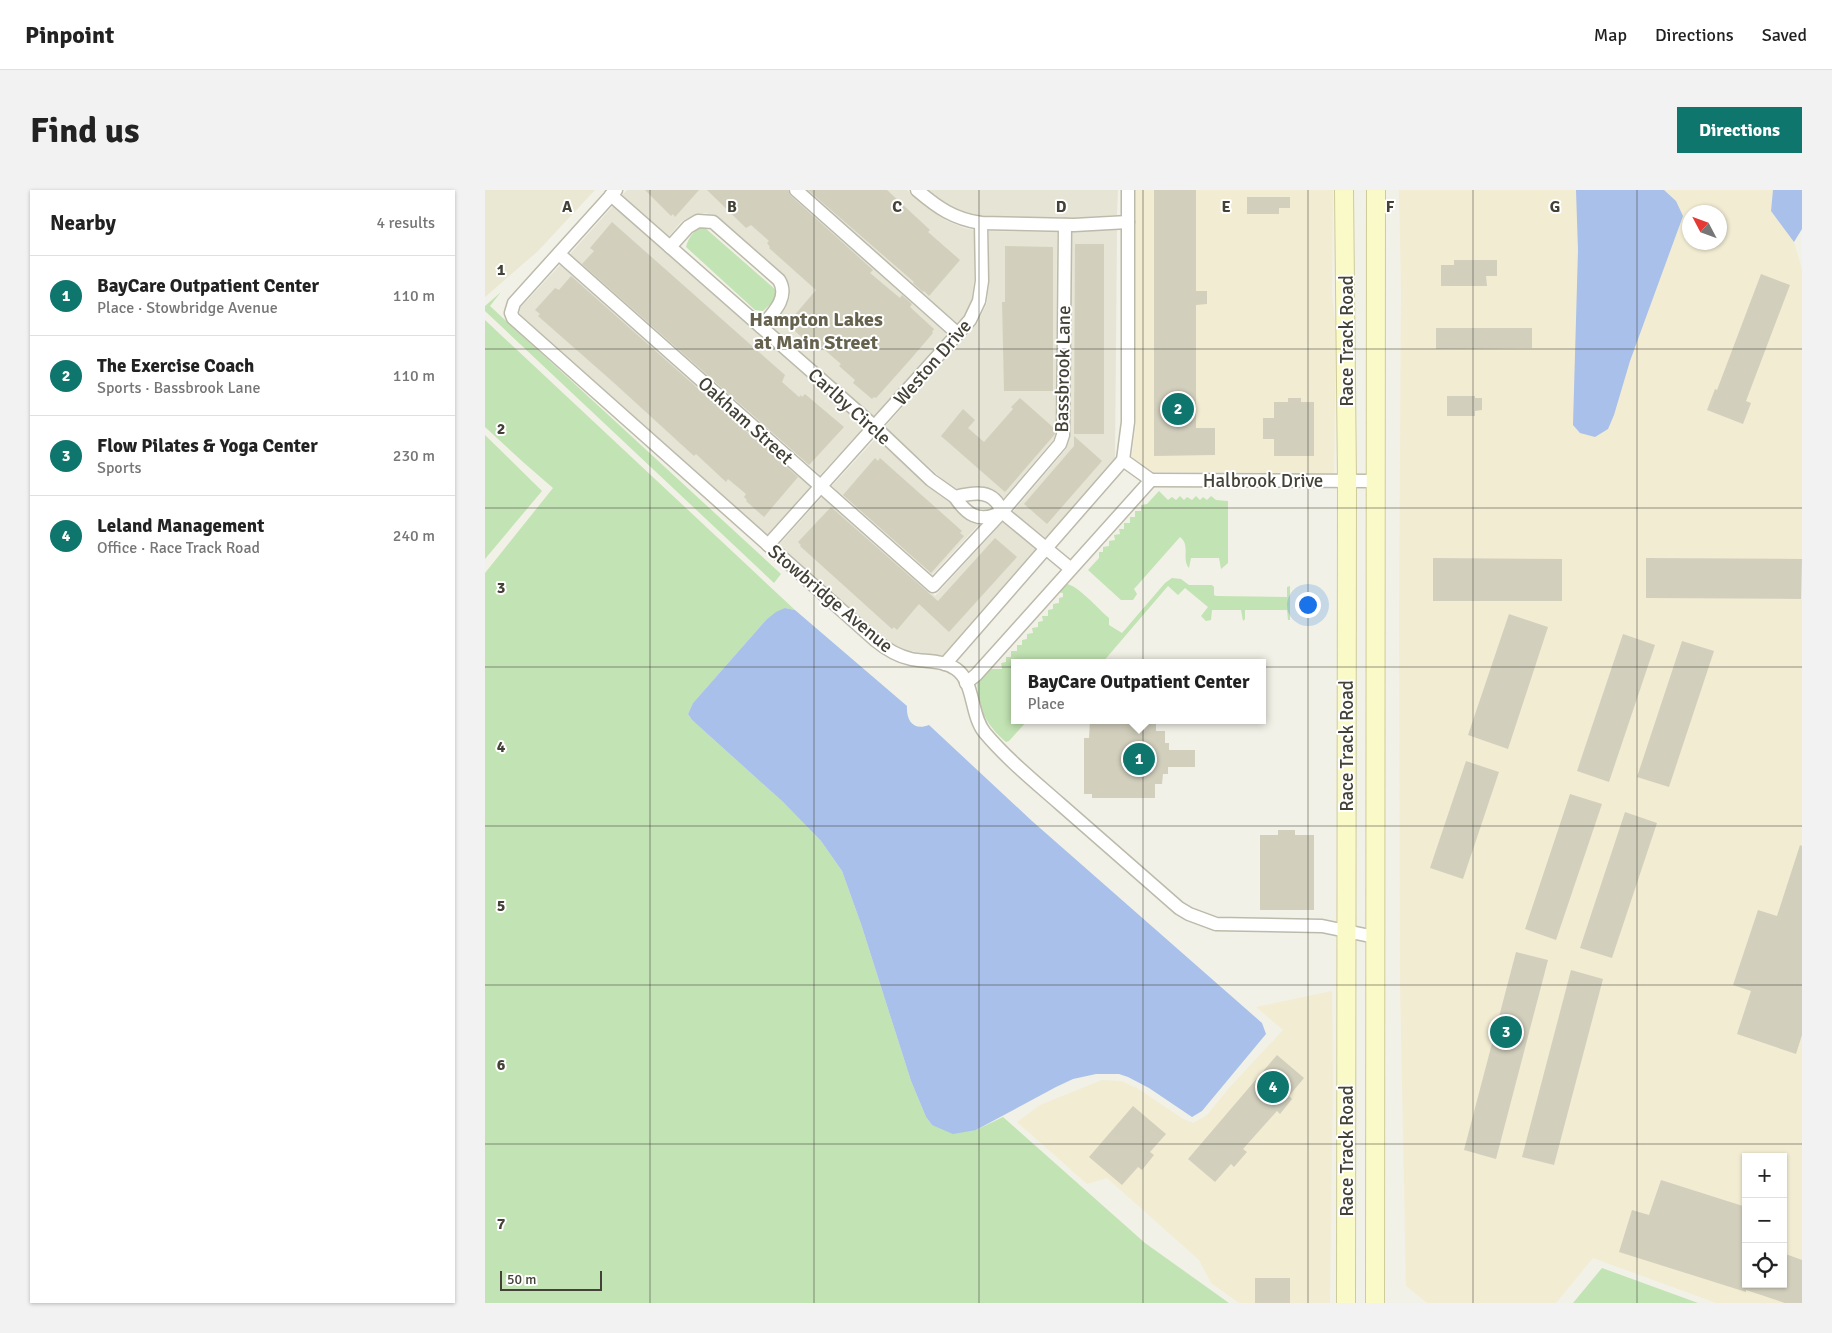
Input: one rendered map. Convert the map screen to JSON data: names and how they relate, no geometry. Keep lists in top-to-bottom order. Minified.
{"streets":{"main road":["Race Track Road"],"street":["Weston Drive","Bassbrook Lane","Carlby Circle","Oakham Street","Halbrook Drive","Stowbridge Avenue"]},"crossings":[["Race Track Road","Halbrook Drive"],["Race Track Road","Stowbridge Avenue"],["Weston Drive","Carlby Circle"],["Weston Drive","Oakham Street"],["Weston Drive","Stowbridge Avenue"],["Bassbrook Lane","Carlby Circle"],["Bassbrook Lane","Oakham Street"],["Carlby Circle","Stowbridge Avenue"],["Oakham Street","Stowbridge Avenue"]],"districts":["Hampton Lakes at Main Street"],"scale_bar":"50 m","north":"top left","page":{"header":"Pinpoint","nav":["Map","Directions","Saved"],"buttons":"Directions","title":"Find us","heading":["Nearby","4 results"],"list":[{"mark":"1","name":"BayCare Outpatient Center","note":"Place · Stowbridge Avenue","value":"110 m"},{"mark":"2","name":"The Exercise Coach","note":"Sports · Bassbrook Lane","value":"110 m"},{"mark":"3","name":"Flow Pilates & Yoga Center","note":"Sports","value":"230 m"},{"mark":"4","name":"Leland Management","note":"Office · Race Track Road","value":"240 m"}],"pins":["2","1","3","4"],"popup":["BayCare Outpatient Center","Place"],"map_buttons":["+","−"],"scale":"50 m"},"grid":{"columns":["A","B","C","D","E","F","G"],"rows":["1","2","3","4","5","6","7"]}}
